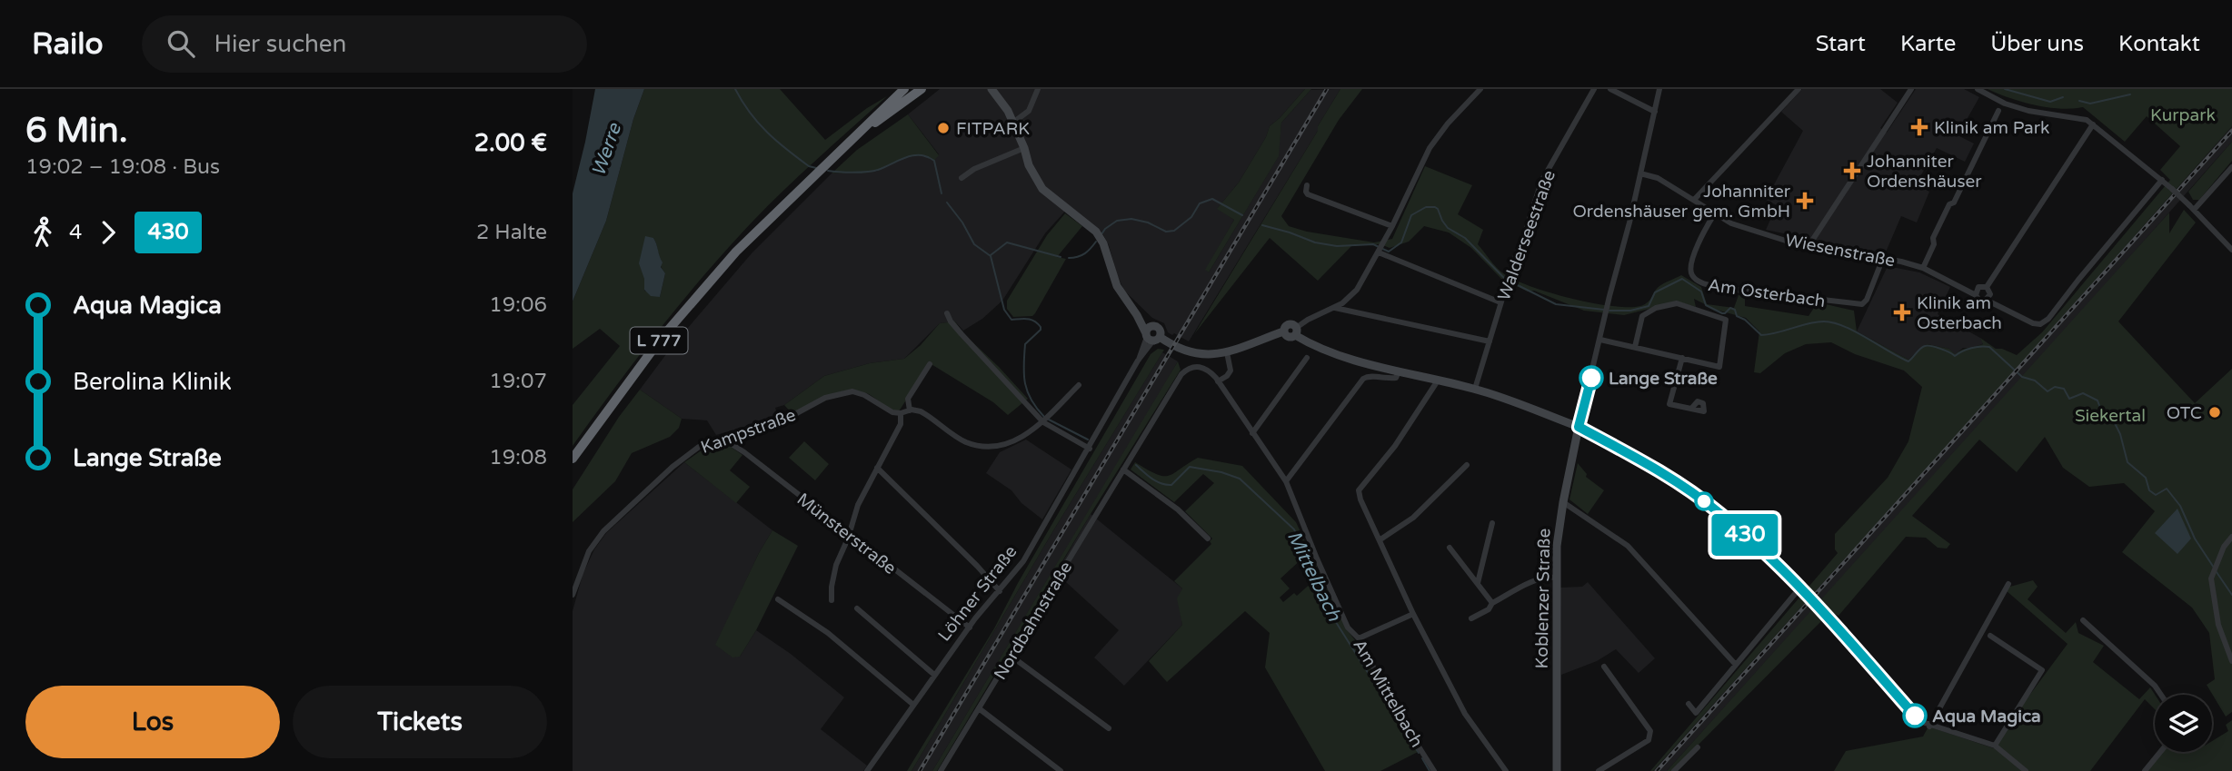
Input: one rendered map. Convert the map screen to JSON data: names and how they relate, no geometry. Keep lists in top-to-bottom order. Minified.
{"streets":{"highway":["L 777"],"street":["Walderseestraße","Wiesenstraße","Am Osterbach","Kampstraße","Münsterstraße","Löhner Straße","Koblenzer Straße","Nordbahnstraße","Am Mittelbach"]},"crossings":[["Wiesenstraße","Am Osterbach"],["Wiesenstraße","Koblenzer Straße"],["Kampstraße","Münsterstraße"],["Münsterstraße","Löhner Straße"],["Nordbahnstraße","Am Mittelbach"]],"water":["Werre","Mittelbach"],"parks":["Kurpark","Siekertal"],"places":{"health":["Klinik am Park","Johanniter Ordenshäuser","Johanniter Ordenshäuser gem. GmbH","Klinik am Osterbach"],"other":["FITPARK","Lange Straße","OTC","Aqua Magica"]},"lines":["bus line 430"],"page":{"header":"Railo","search":"Hier suchen","nav":["Start","Karte","Über uns","Kontakt"],"heading":["6 Min.","19:02 – 19:08 · Bus","2.00 €"],"on_map":"430","legs":["4","430","2 Halte"],"list":[{"name":"Aqua Magica","value":"19:06"},{"name":"Berolina Klinik","value":"19:07"},{"name":"Lange Straße","value":"19:08"}],"buttons":["Los","Tickets"]}}
